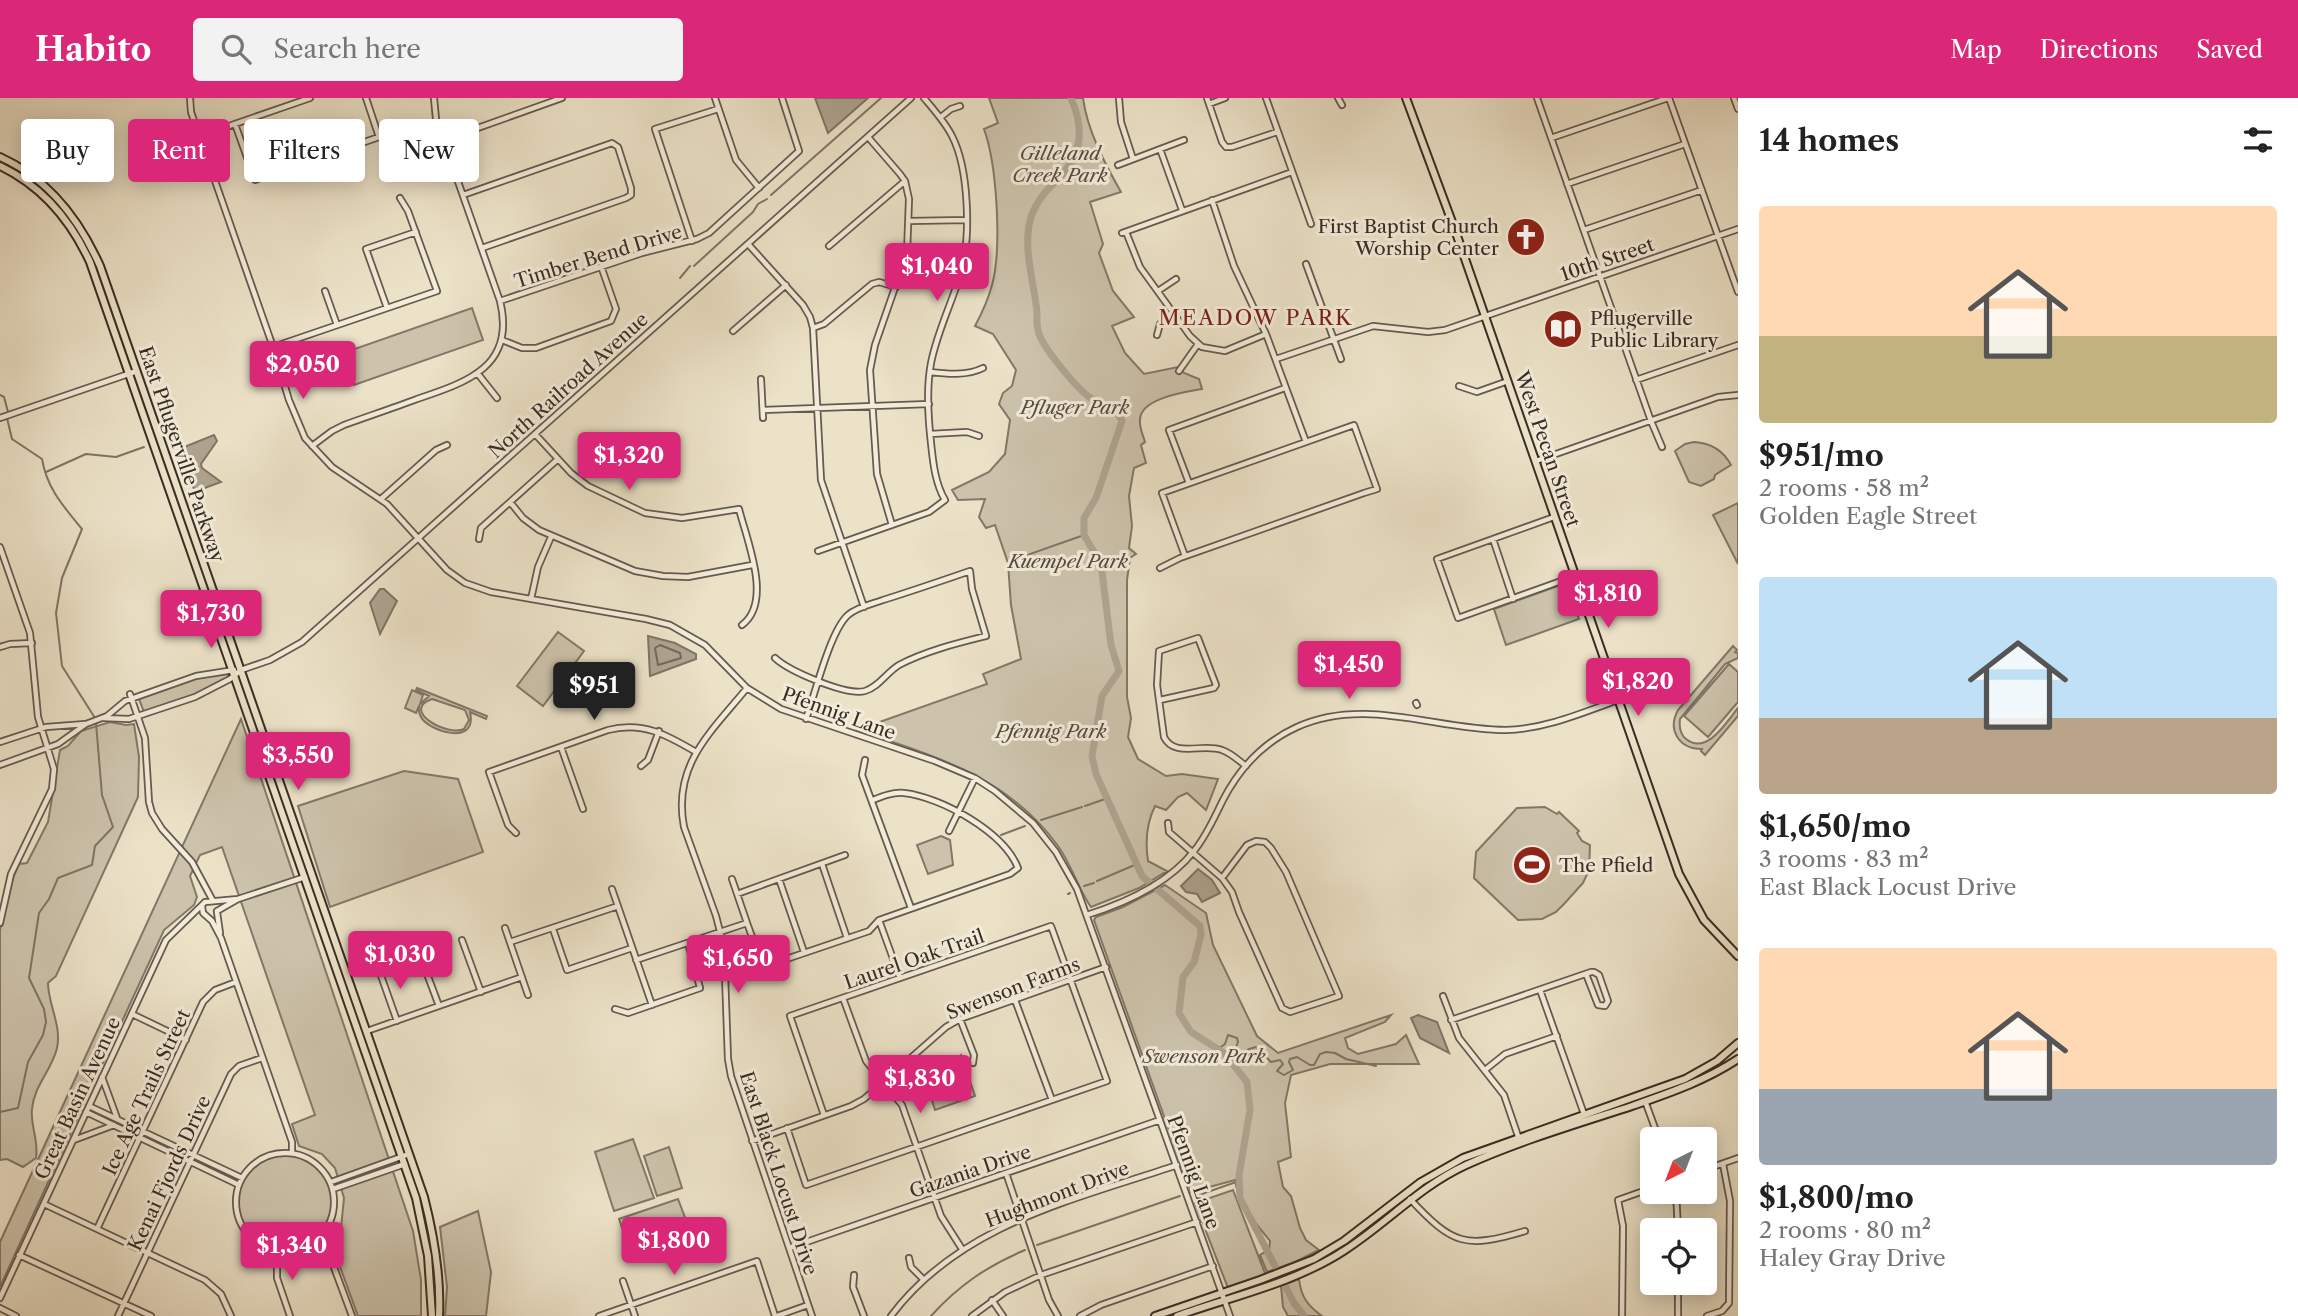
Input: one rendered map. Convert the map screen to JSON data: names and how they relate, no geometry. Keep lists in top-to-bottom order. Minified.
{"streets":{"main road":["West Pecan Street","East Pflugerville Parkway"],"street":["Timber Bend Drive","10th Street","North Railroad Avenue","Pfennig Lane","Laurel Oak Trail","Swenson Farms","Ice Age Trails Street","Great Basin Avenue","Gazania Drive","Kenai Fjords Drive","East Black Locust Drive","Hughmont Drive"]},"crossings":[["10th Street","West Pecan Street"],["North Railroad Avenue","East Pflugerville Parkway"],["North Railroad Avenue","Pfennig Lane"],["Pfennig Lane","Swenson Farms"],["Pfennig Lane","Gazania Drive"],["Pfennig Lane","East Black Locust Drive"],["Pfennig Lane","Hughmont Drive"],["Laurel Oak Trail","Swenson Farms"],["Swenson Farms","East Black Locust Drive"],["Gazania Drive","East Black Locust Drive"]],"districts":["MEADOW PARK"],"parks":["Gilleland Creek Park","Pfluger Park","Kuempel Park","Pfennig Park","Swenson Park"],"places":{"church":["First Baptist Church Worship Center"],"library":["Pflugerville Public Library"],"sports":["The Pfield"]},"north":"bottom left","page":{"header":"Habito","search":"Search here","nav":["Map","Directions","Saved"],"heading":"14 homes","chip":["Buy","Rent","Filters","New"],"list":[{"name":"$951/mo","note":"2 rooms · 58 m² · Golden Eagle Street"},{"name":"$1,650/mo","note":"3 rooms · 83 m² · East Black Locust Drive"},{"name":"$1,800/mo","note":"2 rooms · 80 m² · Haley Gray Drive"}],"price":["$1,040","$2,050","$1,320","$1,810","$1,730","$1,450","$1,820","$951","$3,550","$1,030","$1,650","$1,830","$1,800","$1,340"]}}
